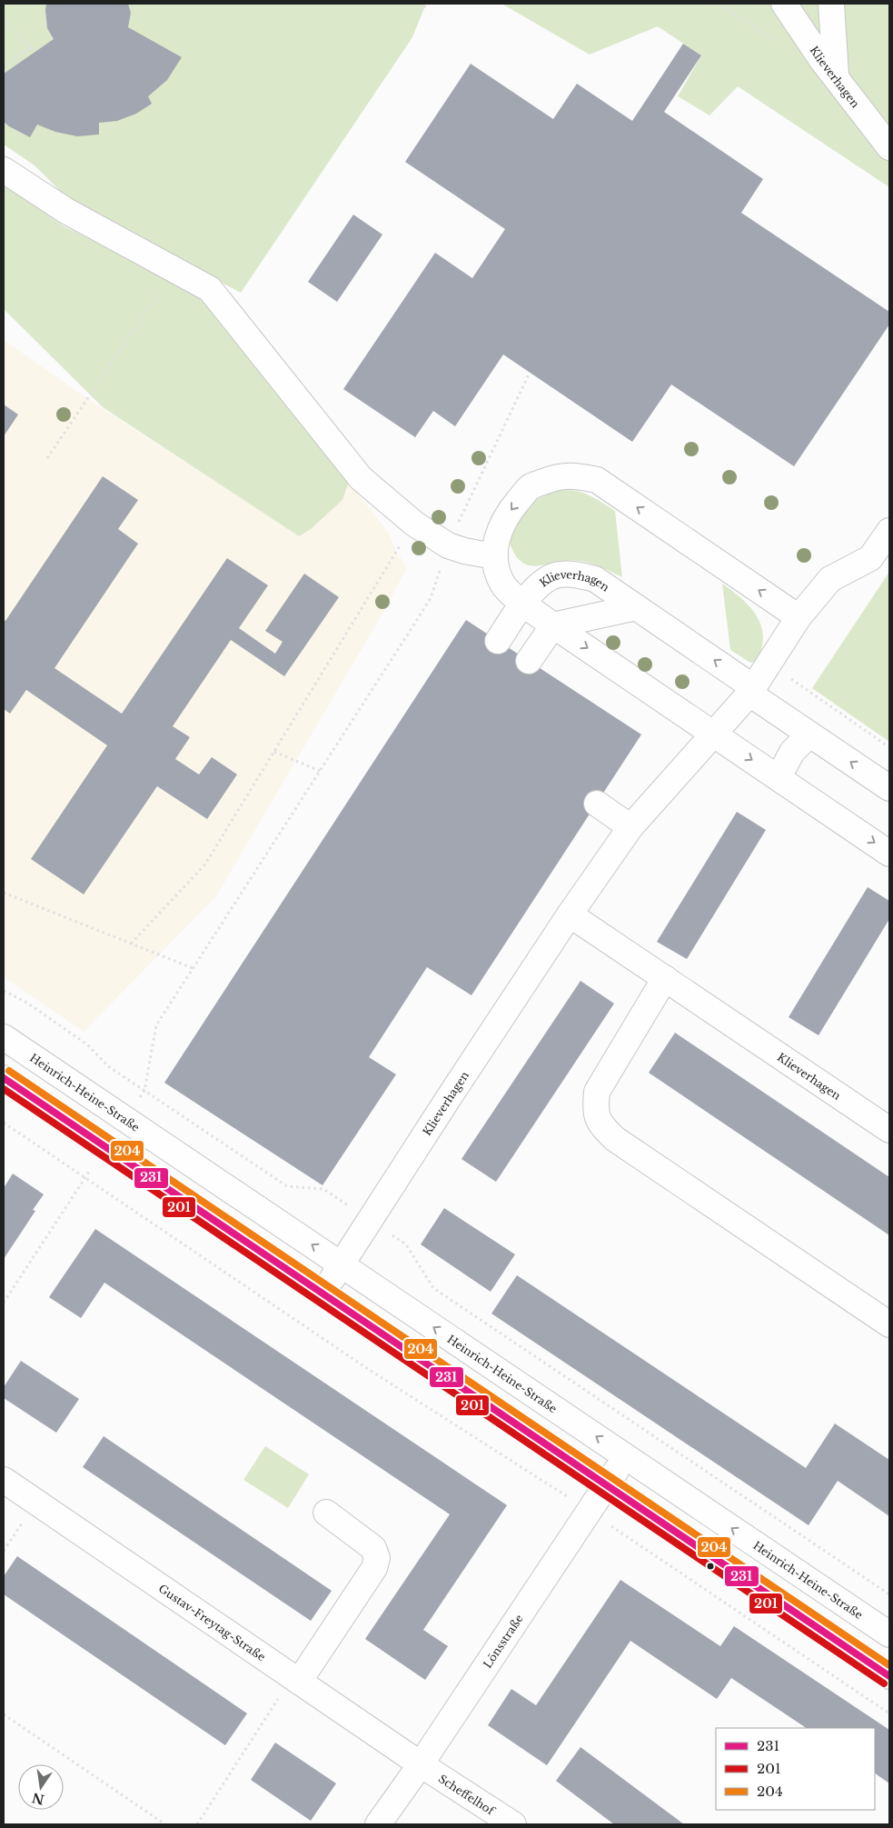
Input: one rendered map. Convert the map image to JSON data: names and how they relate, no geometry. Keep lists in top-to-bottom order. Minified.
{"streets":{"street":["Klieverhagen","Heinrich-Heine-Straße","Gustav-Freytag-Straße","Lönsstraße","Scheffelhof"]},"crossings":[["Klieverhagen","Heinrich-Heine-Straße"],["Heinrich-Heine-Straße","Lönsstraße"],["Gustav-Freytag-Straße","Lönsstraße"],["Gustav-Freytag-Straße","Scheffelhof"],["Lönsstraße","Scheffelhof"]],"lines":["transit line 204","transit line 231","transit line 201"],"legend":["231","201","204"],"north":"bottom"}
